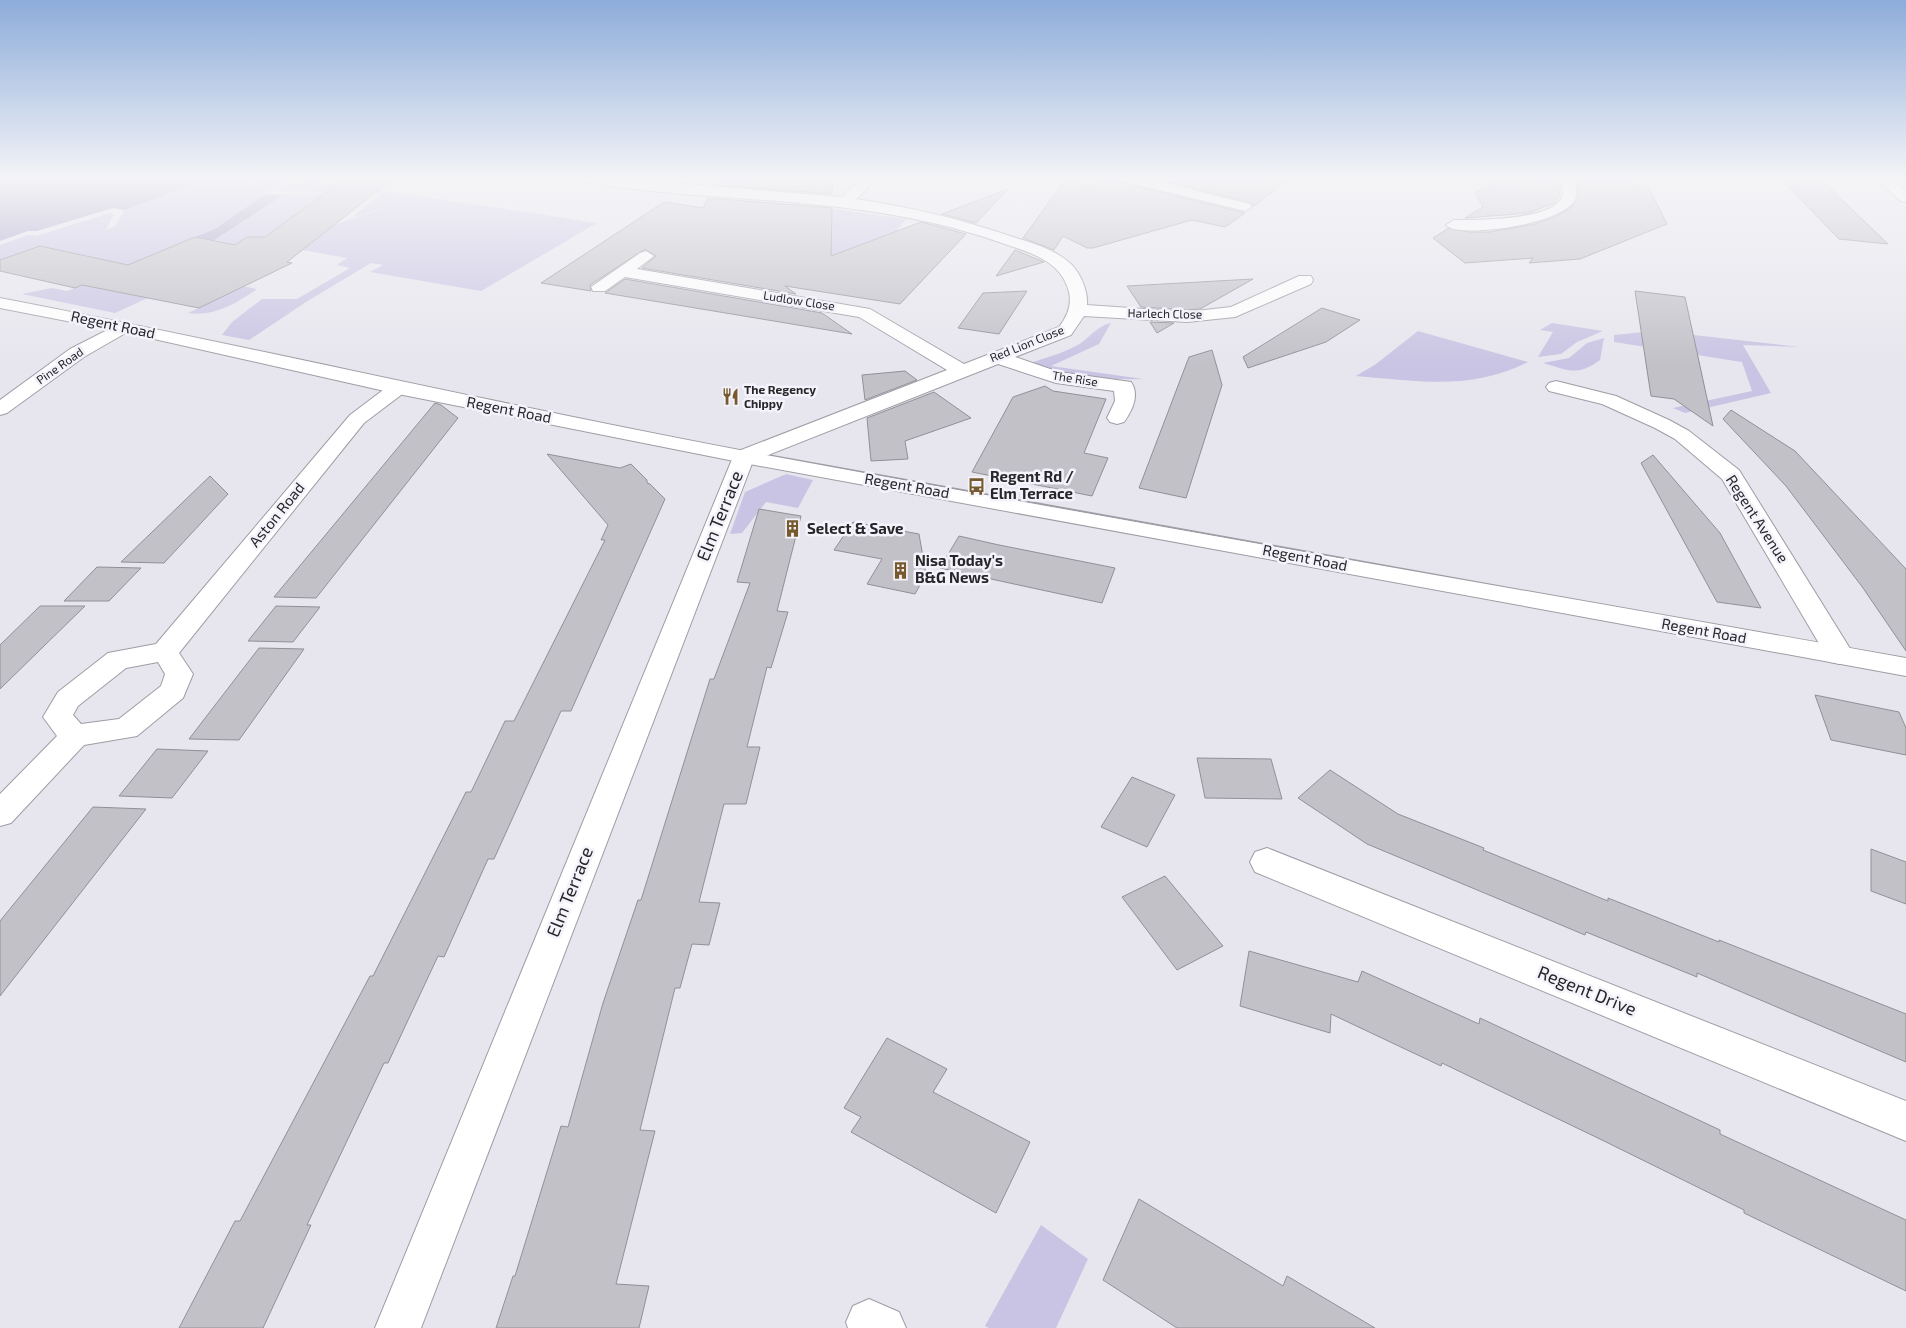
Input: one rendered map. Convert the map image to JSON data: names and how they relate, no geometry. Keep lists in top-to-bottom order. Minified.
{"streets":{"main road":["Ludlow Close","Harlech Close","Regent Road","Red Lion Close","Pine Road","The Rise","Aston Road","Elm Terrace","Regent Avenue","Regent Drive"]},"crossings":[["Ludlow Close","Red Lion Close"],["Harlech Close","Red Lion Close"],["Regent Road","Red Lion Close"],["Regent Road","Pine Road"],["Regent Road","Aston Road"],["Regent Road","Elm Terrace"],["Regent Road","Regent Avenue"],["Red Lion Close","The Rise"],["Red Lion Close","Elm Terrace"]],"places":{"restaurant":["The Regency Chippy"],"bus stop":["Regent Rd / Elm Terrace"],"building":["Select & Save","Nisa Today's B&G News"]}}
